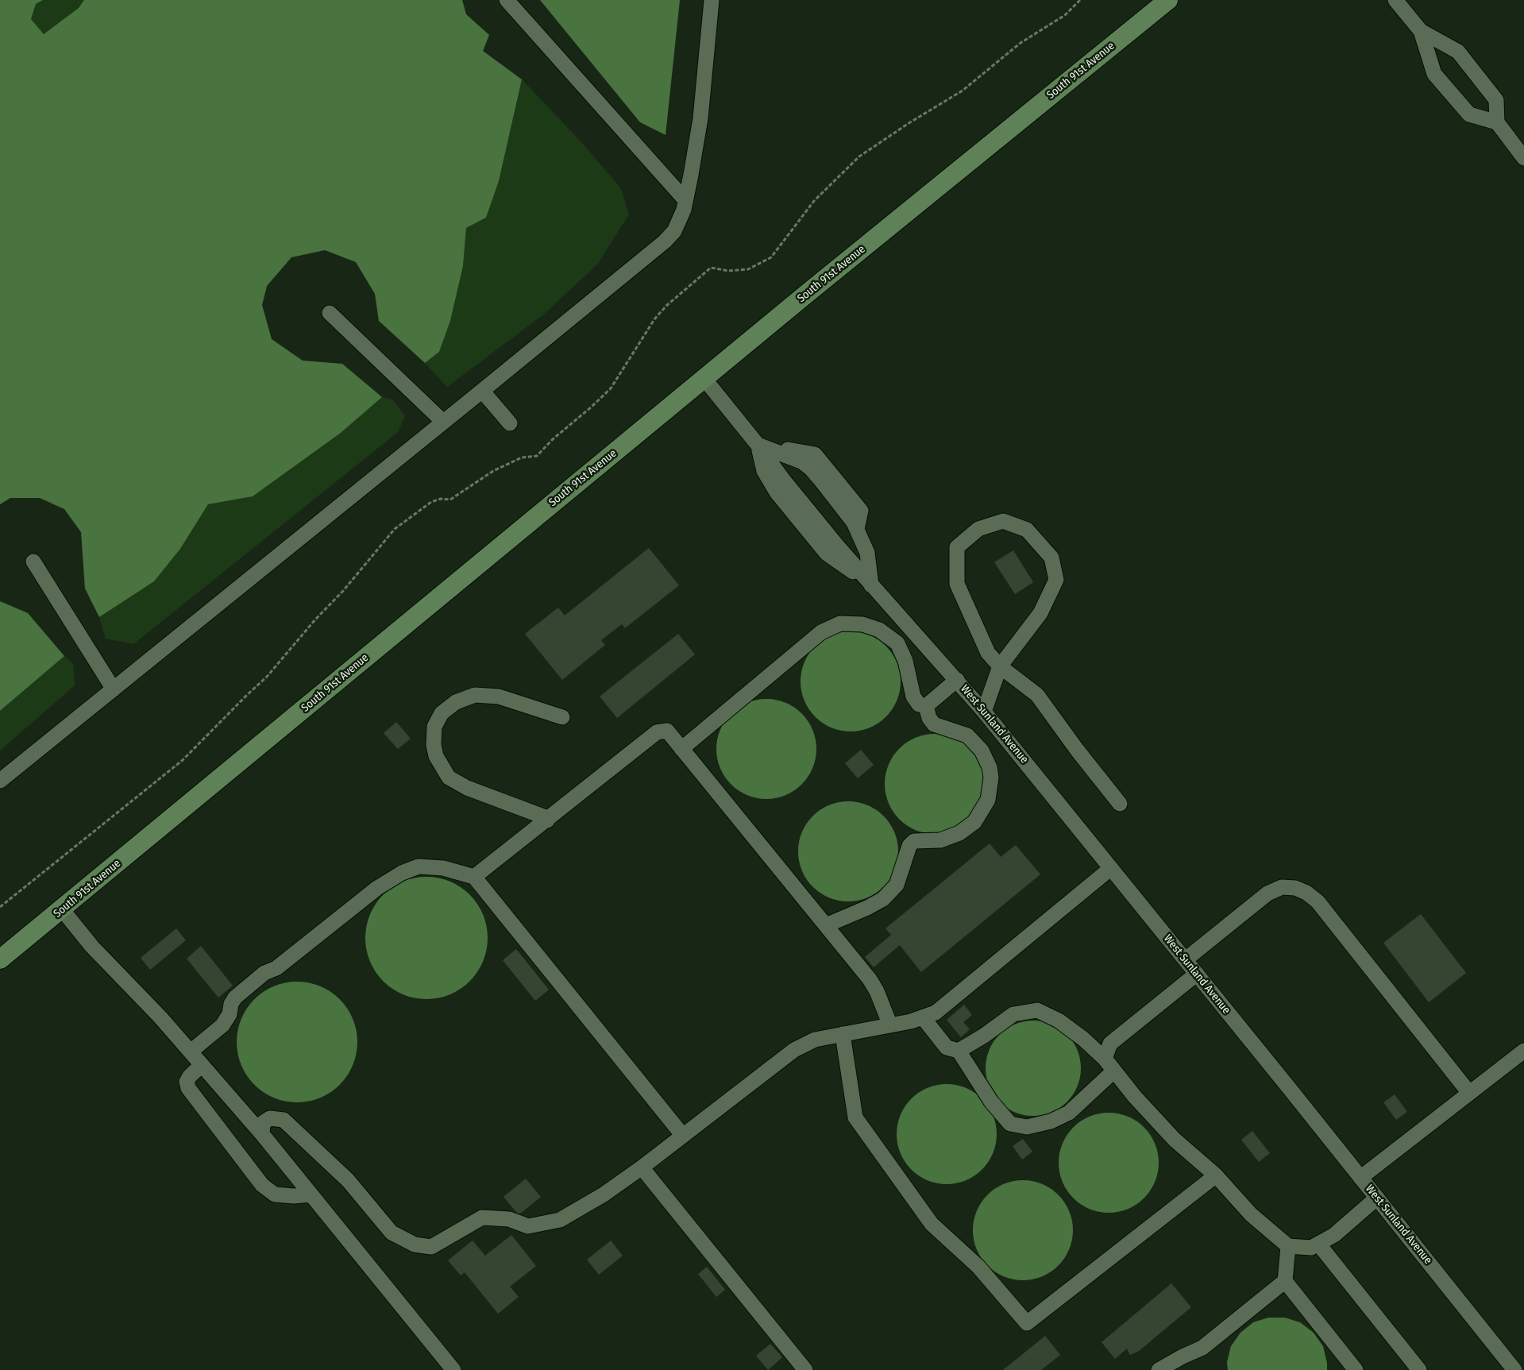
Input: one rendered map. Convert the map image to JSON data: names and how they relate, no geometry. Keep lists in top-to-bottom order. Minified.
{"streets":{"main road":["South 91st Avenue"],"street":["West Sunland Avenue"]},"crossings":[["South 91st Avenue","West Sunland Avenue"]]}
